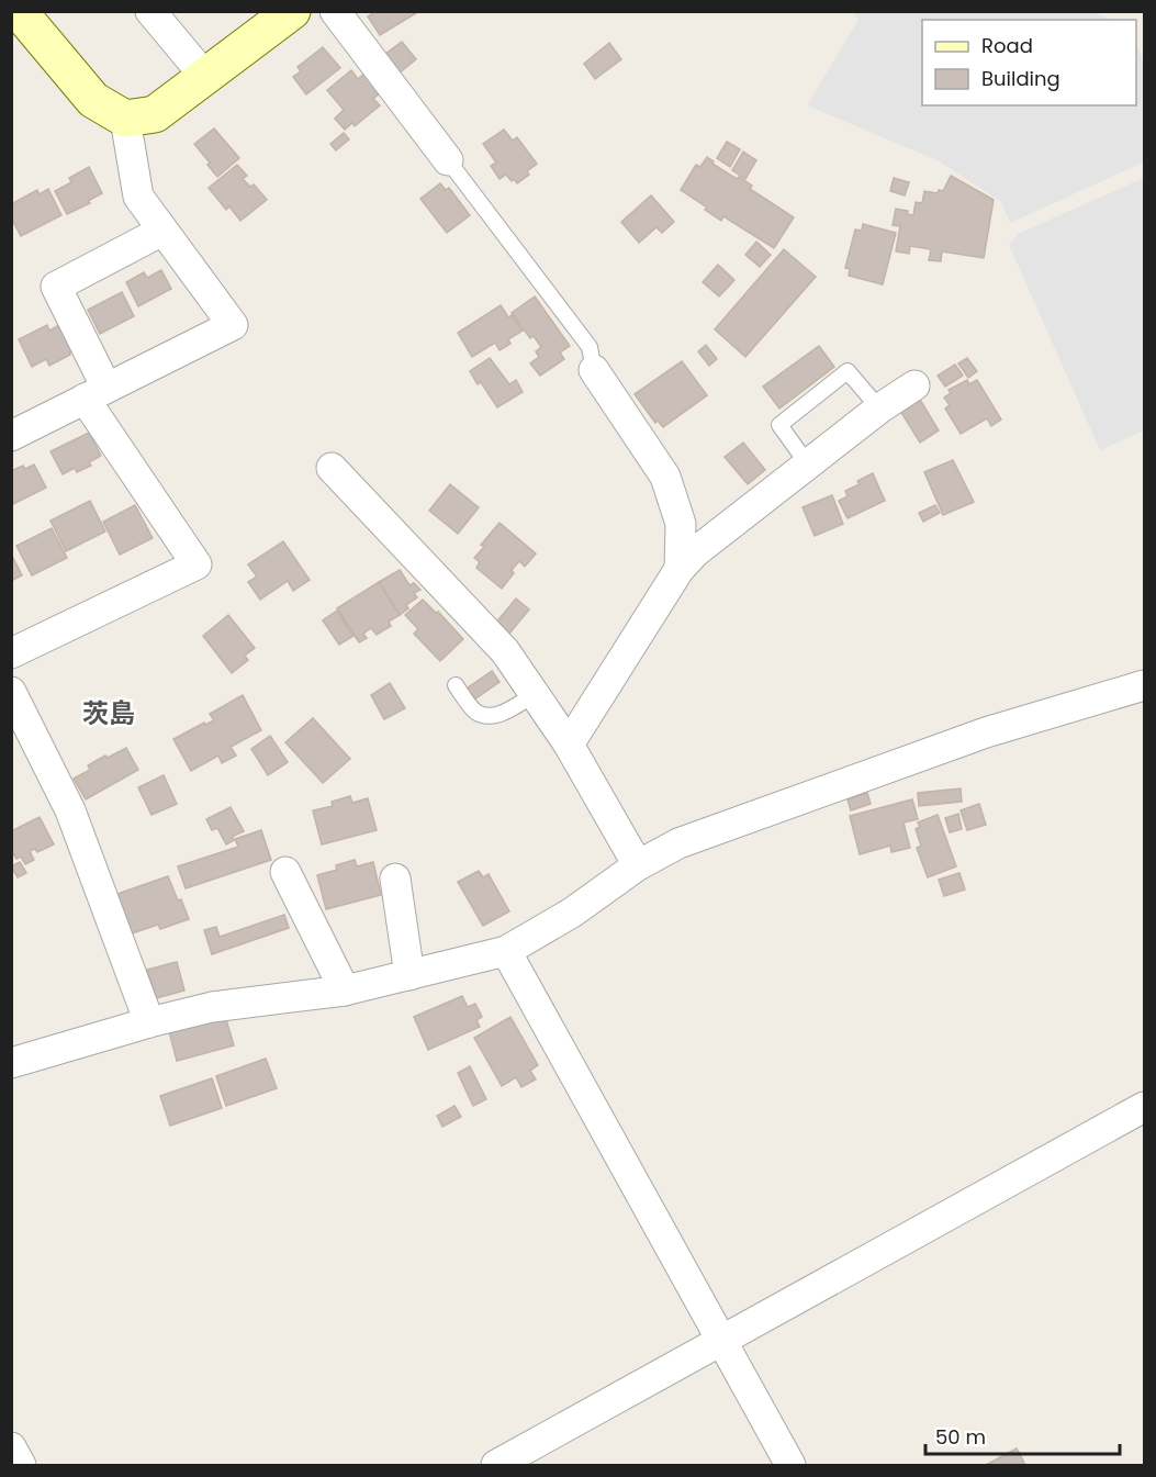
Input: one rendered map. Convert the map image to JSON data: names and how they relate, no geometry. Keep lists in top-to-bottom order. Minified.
{"districts":["茨島"],"legend":["Road","Building"],"scale_bar":"50 m"}
